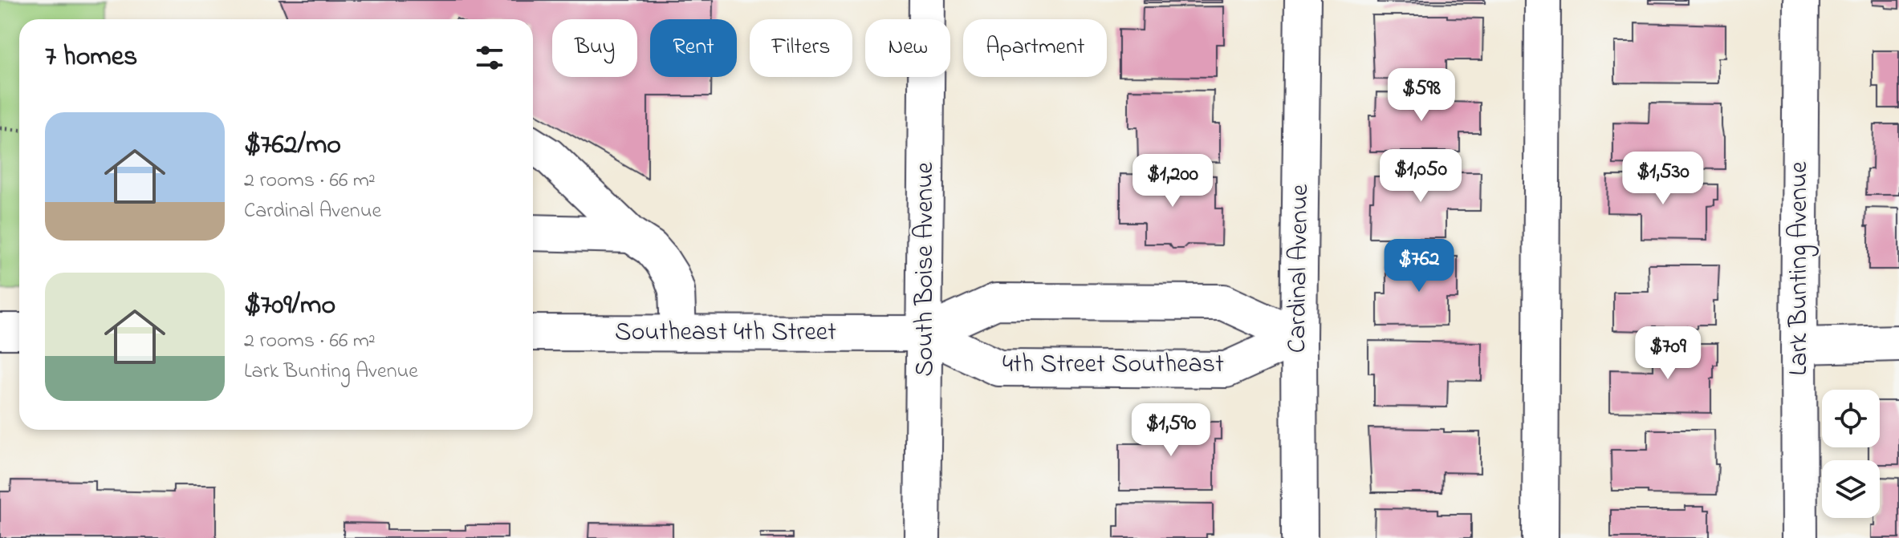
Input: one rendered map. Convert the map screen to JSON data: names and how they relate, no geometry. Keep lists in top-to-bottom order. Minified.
{"streets":{"street":["Cardinal Avenue","Lark Bunting Avenue","South Boise Avenue","Southeast 4th Street","4th Street Southeast"]},"crossings":[["Cardinal Avenue","4th Street Southeast"],["South Boise Avenue","Southeast 4th Street"],["South Boise Avenue","4th Street Southeast"],["Southeast 4th Street","4th Street Southeast"]],"page":{"chip":["Buy","Rent","Filters","New","Apartment"],"heading":"7 homes","price":["$598","$1,050","$1,530","$1,200","$762","$709","$1,590"],"list":[{"name":"$762/mo","note":"2 rooms · 66 m² · Cardinal Avenue"},{"name":"$709/mo","note":"2 rooms · 66 m² · Lark Bunting Avenue"}]}}
